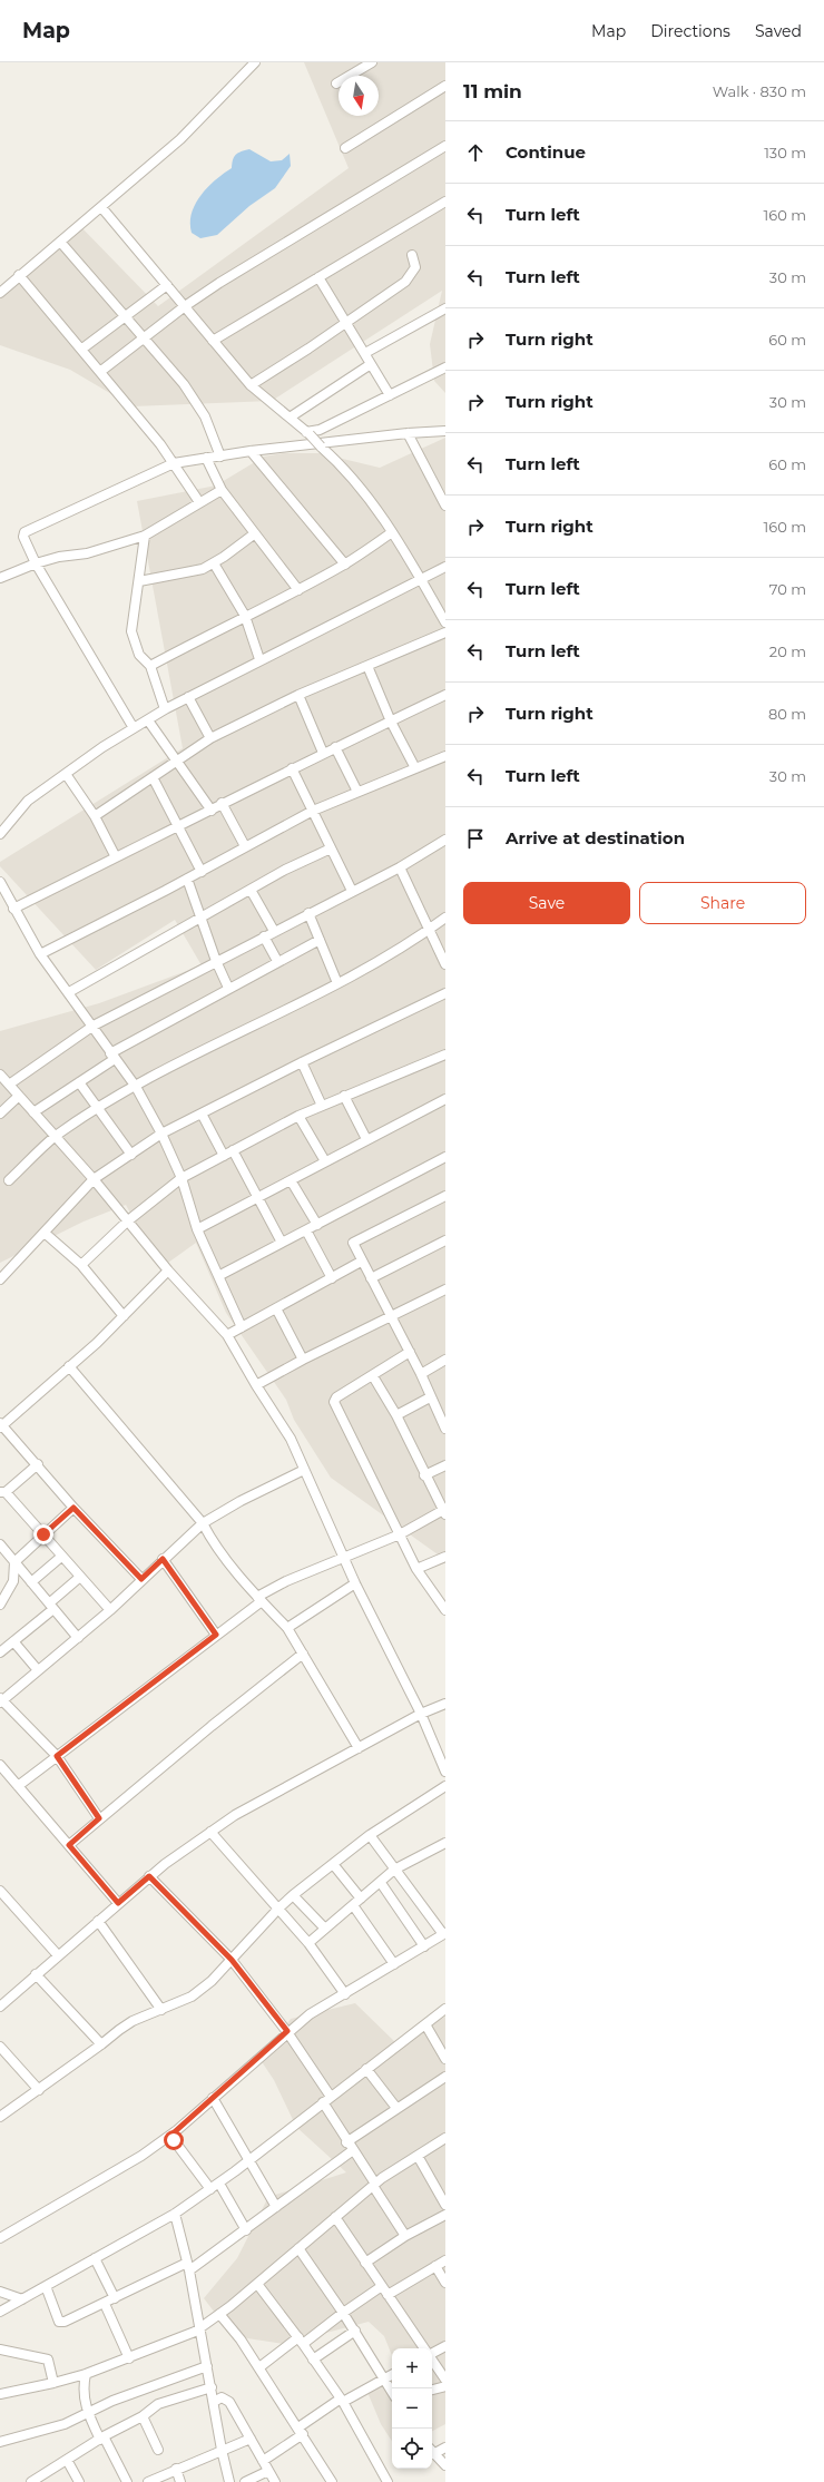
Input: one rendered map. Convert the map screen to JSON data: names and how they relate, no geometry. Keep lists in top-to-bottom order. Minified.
{"north":"bottom","page":{"header":"Map","nav":["Map","Directions","Saved"],"heading":["11 min","Walk · 830 m"],"list":[["Continue","130 m"],["Turn left","160 m"],["Turn left","30 m"],["Turn right","60 m"],["Turn right","30 m"],["Turn left","60 m"],["Turn right","160 m"],["Turn left","70 m"],["Turn left","20 m"],["Turn right","80 m"],["Turn left","30 m"],"Arrive at destination"],"buttons":["Save","Share"],"map_buttons":["+","−"]}}
